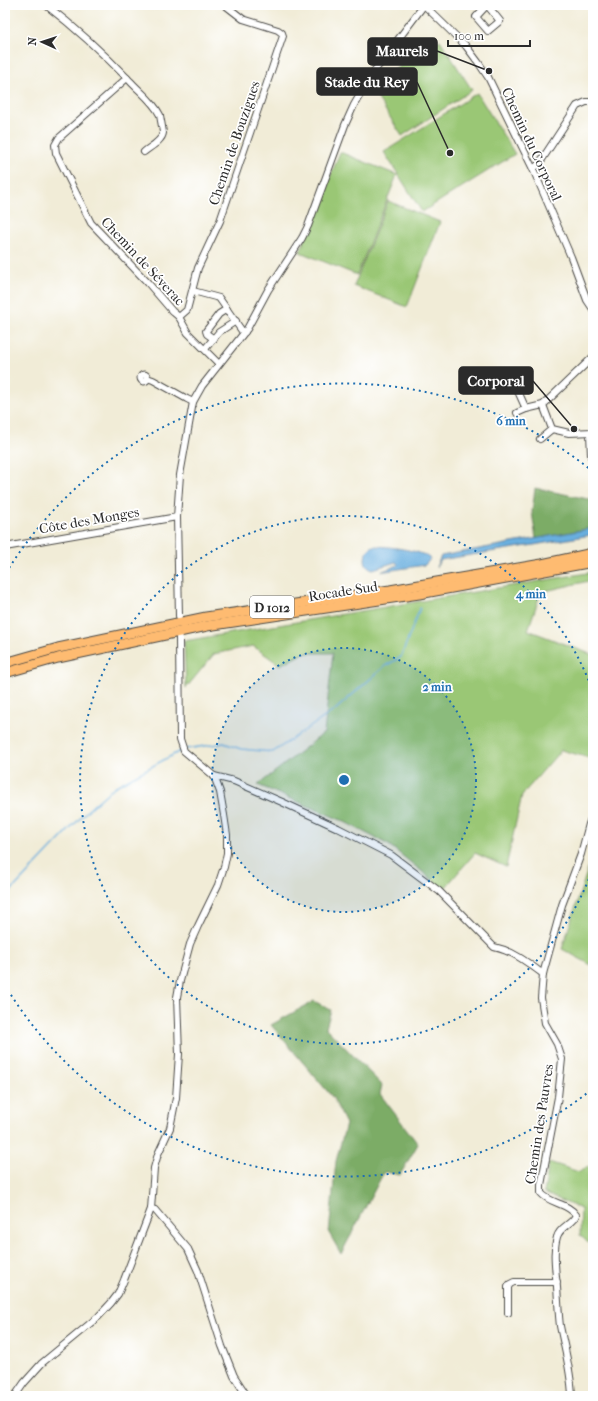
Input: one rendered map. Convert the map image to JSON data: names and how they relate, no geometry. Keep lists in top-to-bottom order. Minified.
{"streets":{"highway":["Rocade Sud","D 1012"],"street":["Chemin de Bouzigues","Chemin du Corporal","Chemin de Séverac","Côte des Monges","Chemin des Pauvres"]},"crossings":[["Chemin de Bouzigues","Chemin de Séverac"]],"places":["Maurels","Stade du Rey","Corporal"],"scale_bar":"100 m","north":"left","rings":["6 min","4 min","2 min"]}
